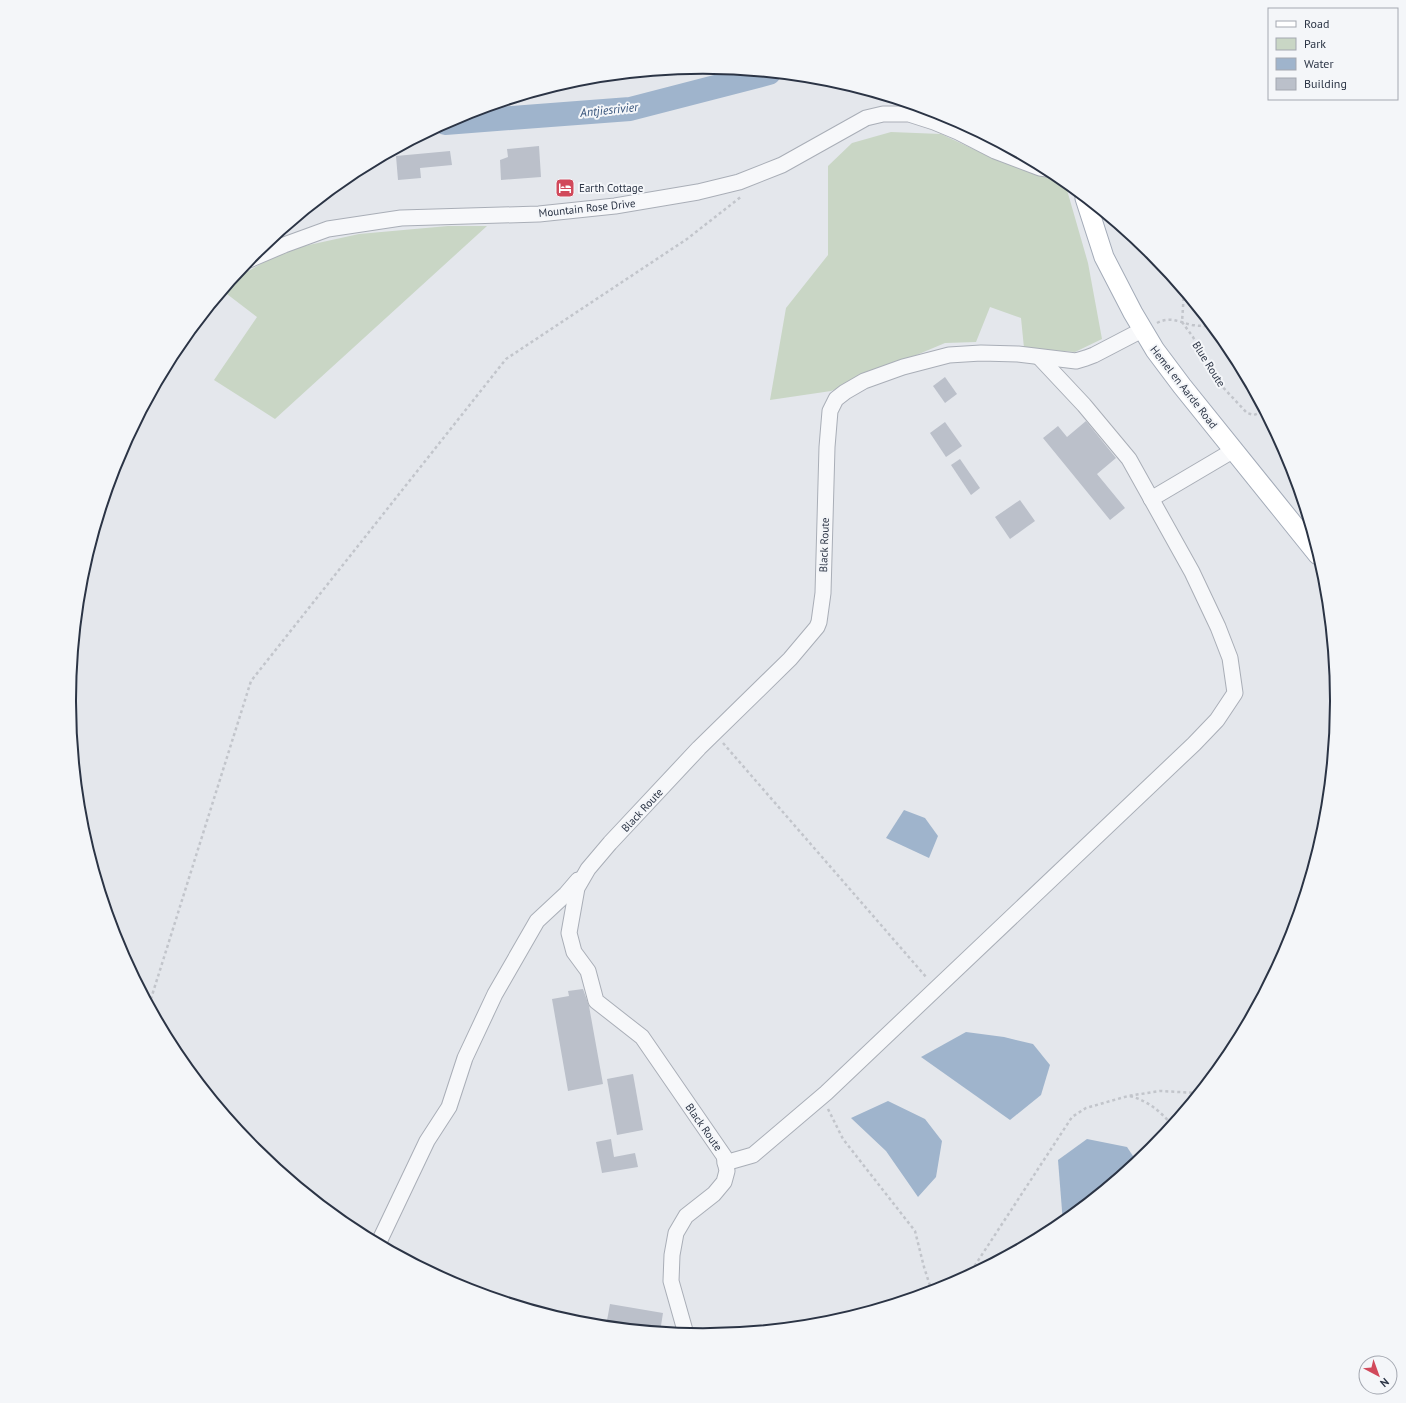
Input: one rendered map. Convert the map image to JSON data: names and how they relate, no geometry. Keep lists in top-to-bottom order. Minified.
{"streets":{"main road":["Hemel en Aarde Road"],"street":["Mountain Rose Drive","Black Route"],"path":["Blue Route"]},"crossings":[["Hemel en Aarde Road","Black Route"]],"water":["Antjiesrivier"],"places":{"hotel":["Earth Cottage"]},"legend":["Road","Park","Water","Building"],"north":"bottom right"}
